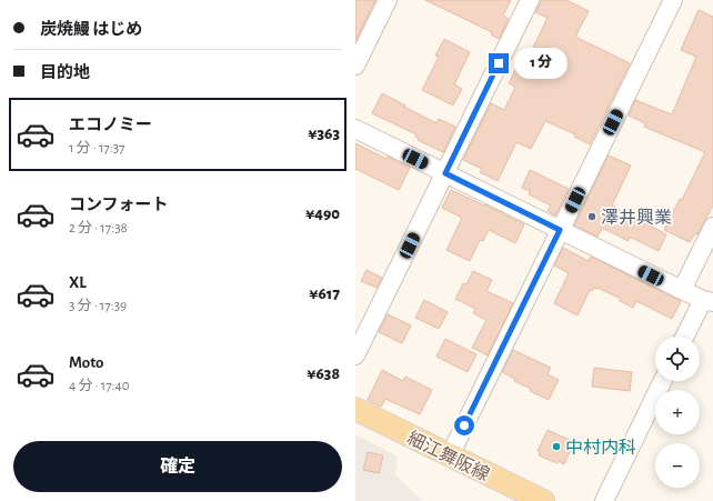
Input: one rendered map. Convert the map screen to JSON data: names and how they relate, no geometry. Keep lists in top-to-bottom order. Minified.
{"streets":{"main road":["細江舞阪線"]},"places":["澤井興業","中村内科"],"page":{"banner":["炭焼鰻 はじめ","目的地"],"bubble":"1 分","list":[{"name":"エコノミー","note":"1 分 · 17:37","value":"¥363"},{"name":"コンフォート","note":"2 分 · 17:38","value":"¥490"},{"name":"XL","note":"3 分 · 17:39","value":"¥617"},{"name":"Moto","note":"4 分 · 17:40","value":"¥638"}],"map_buttons":["+","−"],"buttons":"確定"}}
